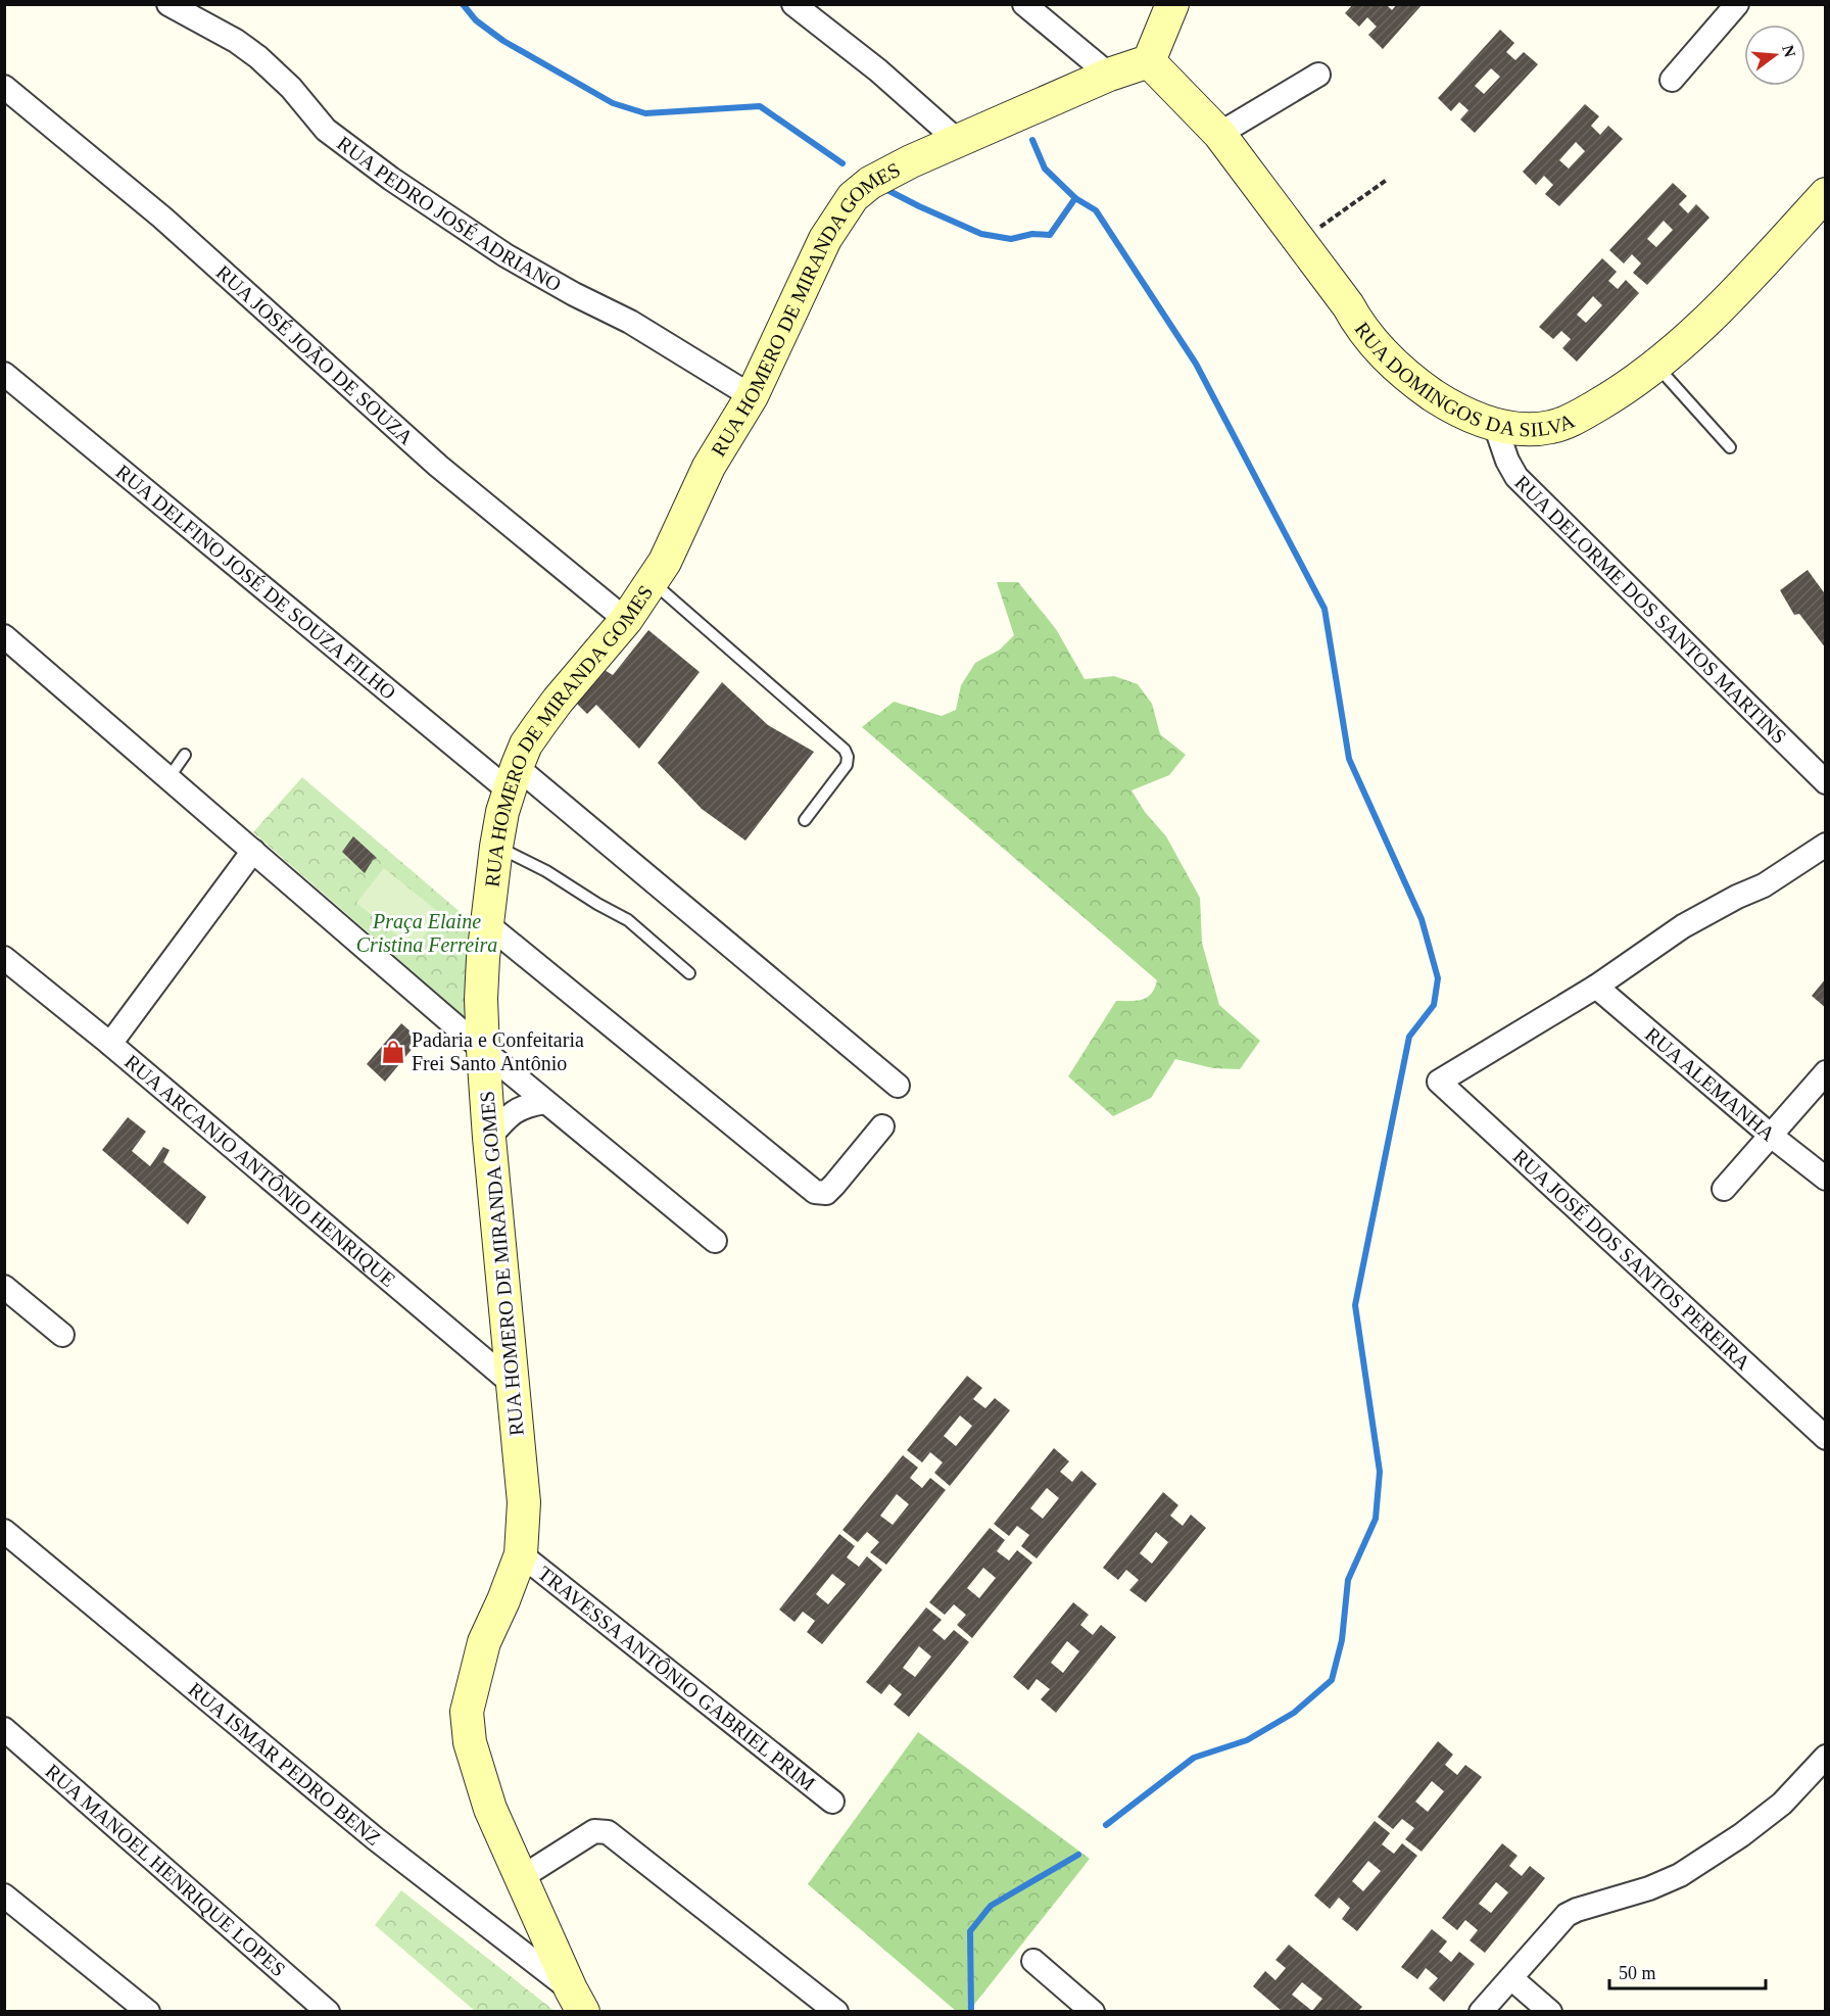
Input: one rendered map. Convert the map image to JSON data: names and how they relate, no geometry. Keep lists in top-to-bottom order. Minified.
{"streets":{"street":["RUA PEDRO JOSÉ ADRIANO","RUA HOMERO DE MIRANDA GOMES","RUA JOSÉ JOÃO DE SOUZA","RUA DOMINGOS DA SILVA","RUA DELFINO JOSÉ DE SOUZA FILHO","RUA DELORME DOS SANTOS MARTINS","RUA ALEMANHA","RUA ARCANJO ANTÔNIO HENRIQUE","RUA JOSÉ DOS SANTOS PEREIRA","TRAVESSA ANTÔNIO GABRIEL PRIM","RUA ISMAR PEDRO BENZ","RUA MANOEL HENRIQUE LOPES"]},"crossings":[["RUA PEDRO JOSÉ ADRIANO","RUA HOMERO DE MIRANDA GOMES"],["RUA HOMERO DE MIRANDA GOMES","RUA JOSÉ JOÃO DE SOUZA"],["RUA HOMERO DE MIRANDA GOMES","RUA DOMINGOS DA SILVA"],["RUA HOMERO DE MIRANDA GOMES","RUA DELFINO JOSÉ DE SOUZA FILHO"],["RUA HOMERO DE MIRANDA GOMES","RUA ARCANJO ANTÔNIO HENRIQUE"],["RUA HOMERO DE MIRANDA GOMES","TRAVESSA ANTÔNIO GABRIEL PRIM"],["RUA HOMERO DE MIRANDA GOMES","RUA ISMAR PEDRO BENZ"],["RUA DOMINGOS DA SILVA","RUA DELORME DOS SANTOS MARTINS"],["RUA ALEMANHA","RUA JOSÉ DOS SANTOS PEREIRA"]],"parks":["Praça Elaine Cristina Ferreira"],"places":{"shop":["Padaria e Confeitaria Frei Santo Antônio"]},"scale_bar":"50 m","north":"right"}
